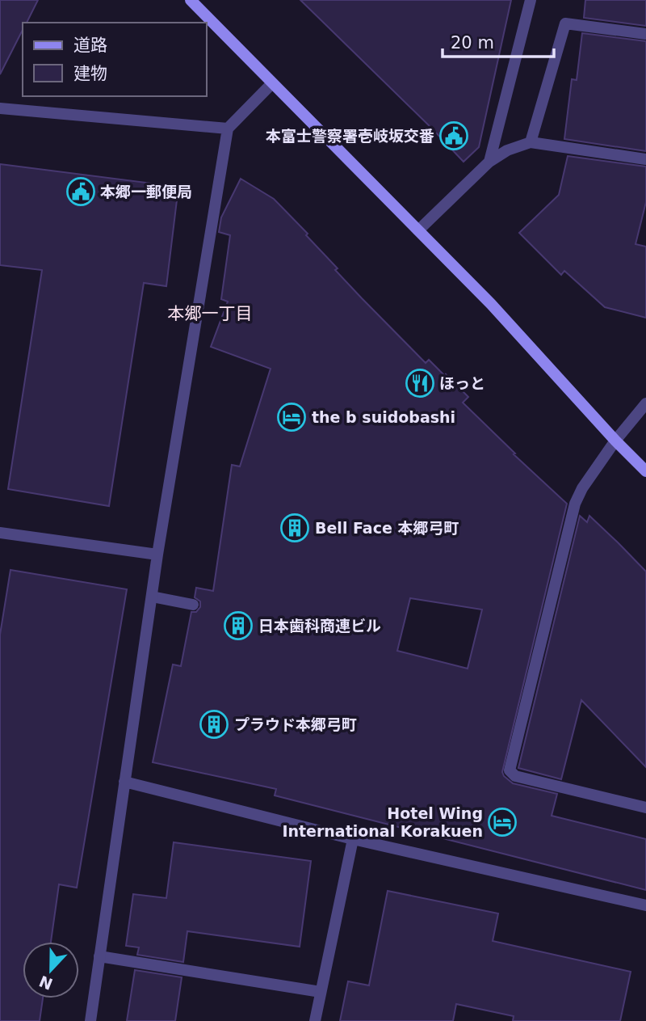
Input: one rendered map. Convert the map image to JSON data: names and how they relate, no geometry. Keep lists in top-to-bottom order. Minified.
{"districts":["本郷一丁目"],"places":{"public building":["本富士警察署壱岐坂交番","本郷一郵便局"],"restaurant":["ほっと"],"hotel":["the b suidobashi","Hotel Wing International Korakuen"],"building":["Bell Face 本郷弓町","日本歯科商連ビル","プラウド本郷弓町"]},"legend":["道路","建物"],"scale_bar":"20 m","north":"bottom"}
